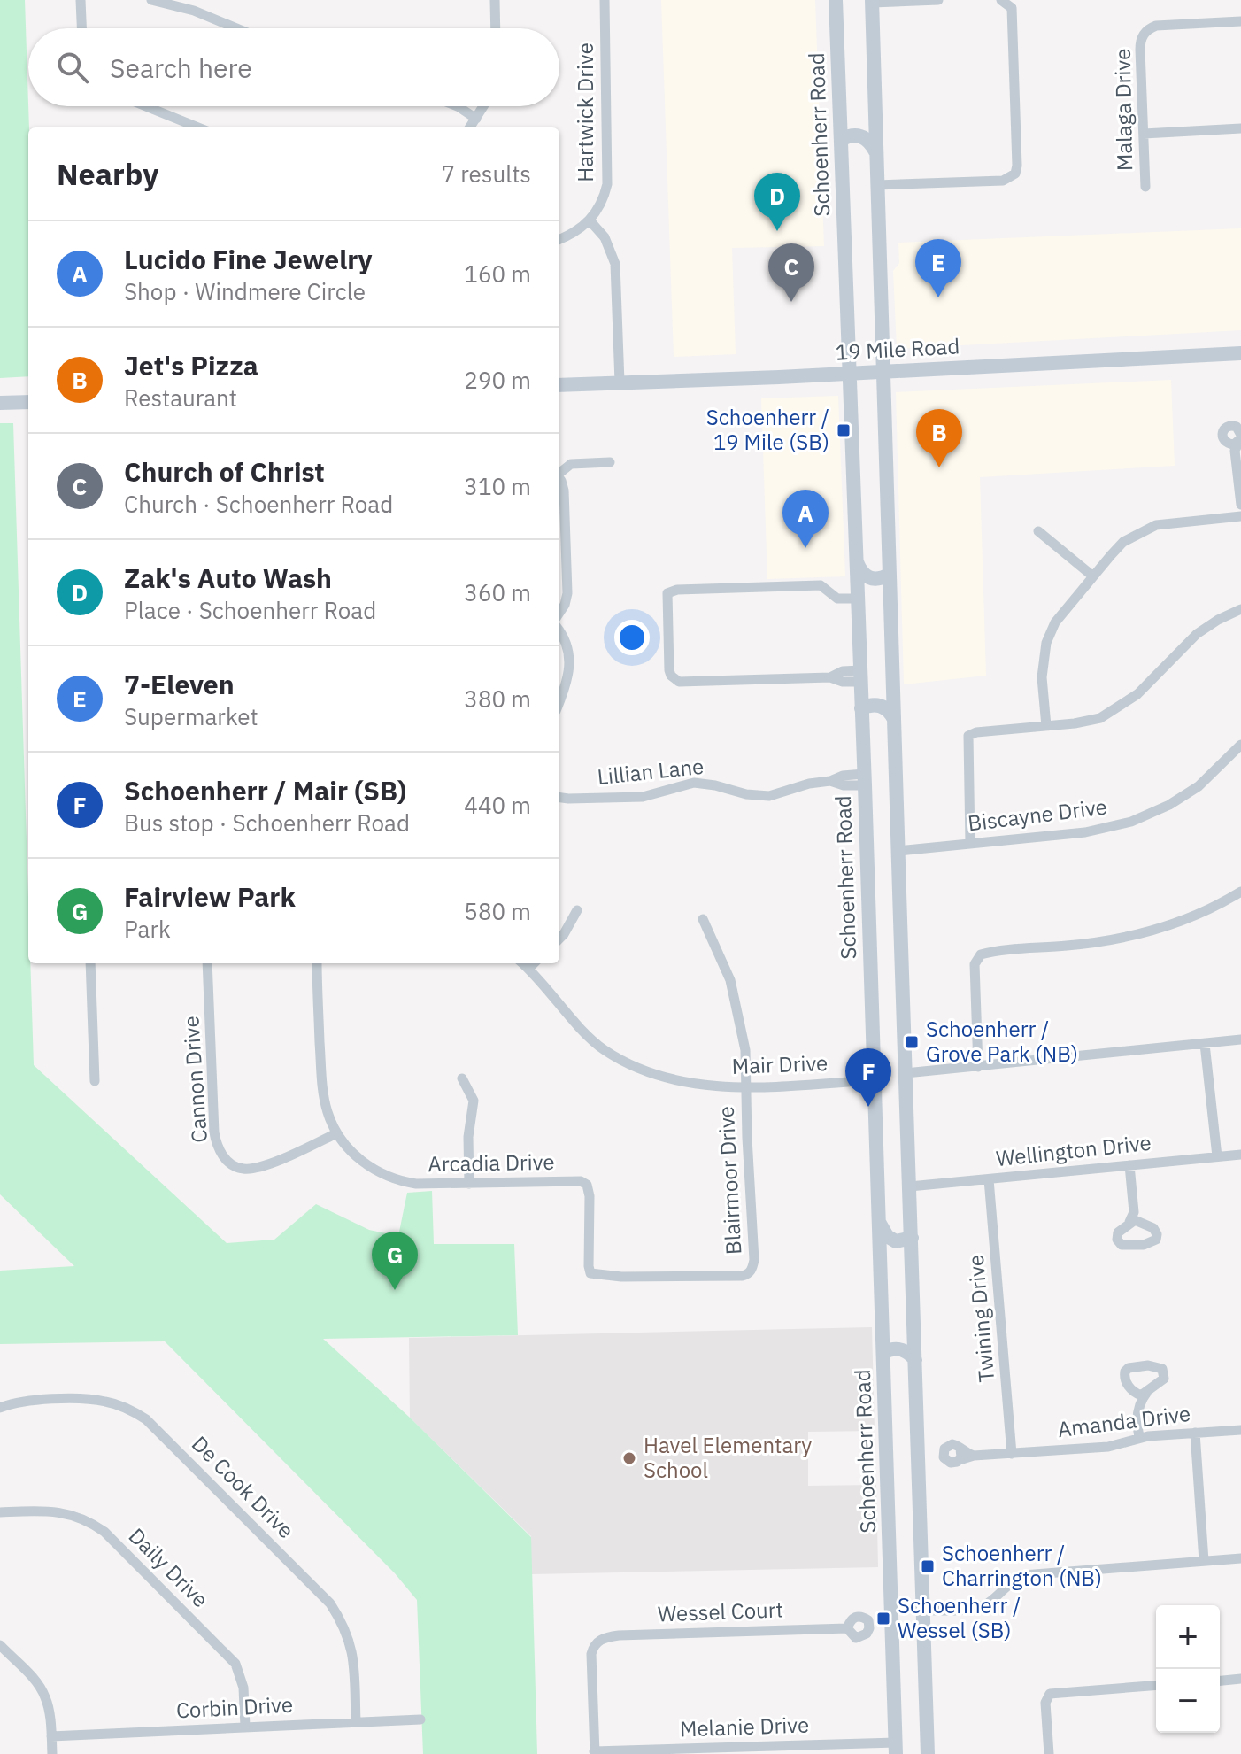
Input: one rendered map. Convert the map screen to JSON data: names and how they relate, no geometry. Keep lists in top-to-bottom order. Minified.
{"streets":{"main road":["Schoenherr Road","19 Mile Road"],"street":["Malaga Drive","Hartwick Drive","Lillian Lane","Biscayne Drive","Mair Drive","Cannon Drive","Wellington Drive","Arcadia Drive","Blairmoor Drive","Twining Drive","Amanda Drive","De Cook Drive","Daily Drive","Wessel Court","Corbin Drive","Melanie Drive"]},"crossings":[["Schoenherr Road","19 Mile Road"],["Schoenherr Road","Lillian Lane"],["Schoenherr Road","Mair Drive"],["Schoenherr Road","Melanie Drive"],["Mair Drive","Blairmoor Drive"],["Cannon Drive","Arcadia Drive"],["Wellington Drive","Twining Drive"],["Arcadia Drive","Blairmoor Drive"],["Twining Drive","Amanda Drive"],["De Cook Drive","Corbin Drive"],["Daily Drive","Corbin Drive"],["Wessel Court","Melanie Drive"]],"places":{"transit":["Schoenherr / 19 Mile (SB)","Schoenherr / Grove Park (NB)","Schoenherr / Charrington (NB)","Schoenherr / Wessel (SB)"],"other":["Havel Elementary School"]},"page":{"search":"Search here","heading":["Nearby","7 results"],"pins":["D","E","C","B","A","F","G"],"list":[{"mark":"A","name":"Lucido Fine Jewelry","note":"Shop · Windmere Circle","value":"160 m"},{"mark":"B","name":"Jet's Pizza","note":"Restaurant","value":"290 m"},{"mark":"C","name":"Church of Christ","note":"Church · Schoenherr Road","value":"310 m"},{"mark":"D","name":"Zak's Auto Wash","note":"Place · Schoenherr Road","value":"360 m"},{"mark":"E","name":"7-Eleven","note":"Supermarket","value":"380 m"},{"mark":"F","name":"Schoenherr / Mair (SB)","note":"Bus stop · Schoenherr Road","value":"440 m"},{"mark":"G","name":"Fairview Park","note":"Park","value":"580 m"}],"map_buttons":["+","−"]}}
